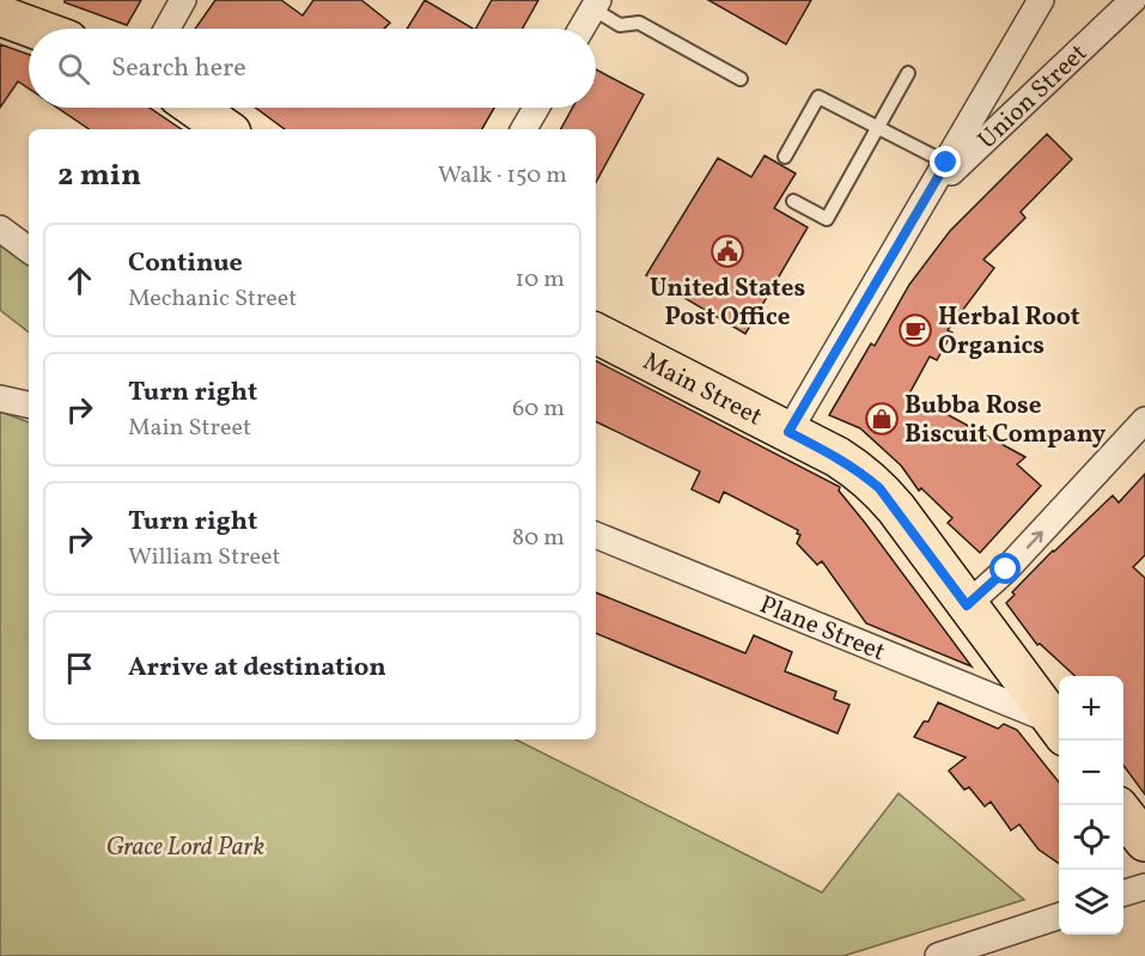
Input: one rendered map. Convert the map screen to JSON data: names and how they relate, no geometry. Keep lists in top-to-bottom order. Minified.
{"streets":{"main road":["Main Street"],"street":["Union Street","Plane Street"]},"crossings":[["Main Street","Plane Street"]],"parks":["Grace Lord Park"],"places":{"public building":["United States Post Office"],"cafe":["Herbal Root Organics"],"shop":["Bubba Rose Biscuit Company"]},"page":{"search":"Search here","heading":["2 min","Walk · 150 m"],"list":[["Continue","Mechanic Street","10 m"],["Turn right","Main Street","60 m"],["Turn right","William Street","80 m"],"Arrive at destination"],"map_buttons":["+","−"]}}
